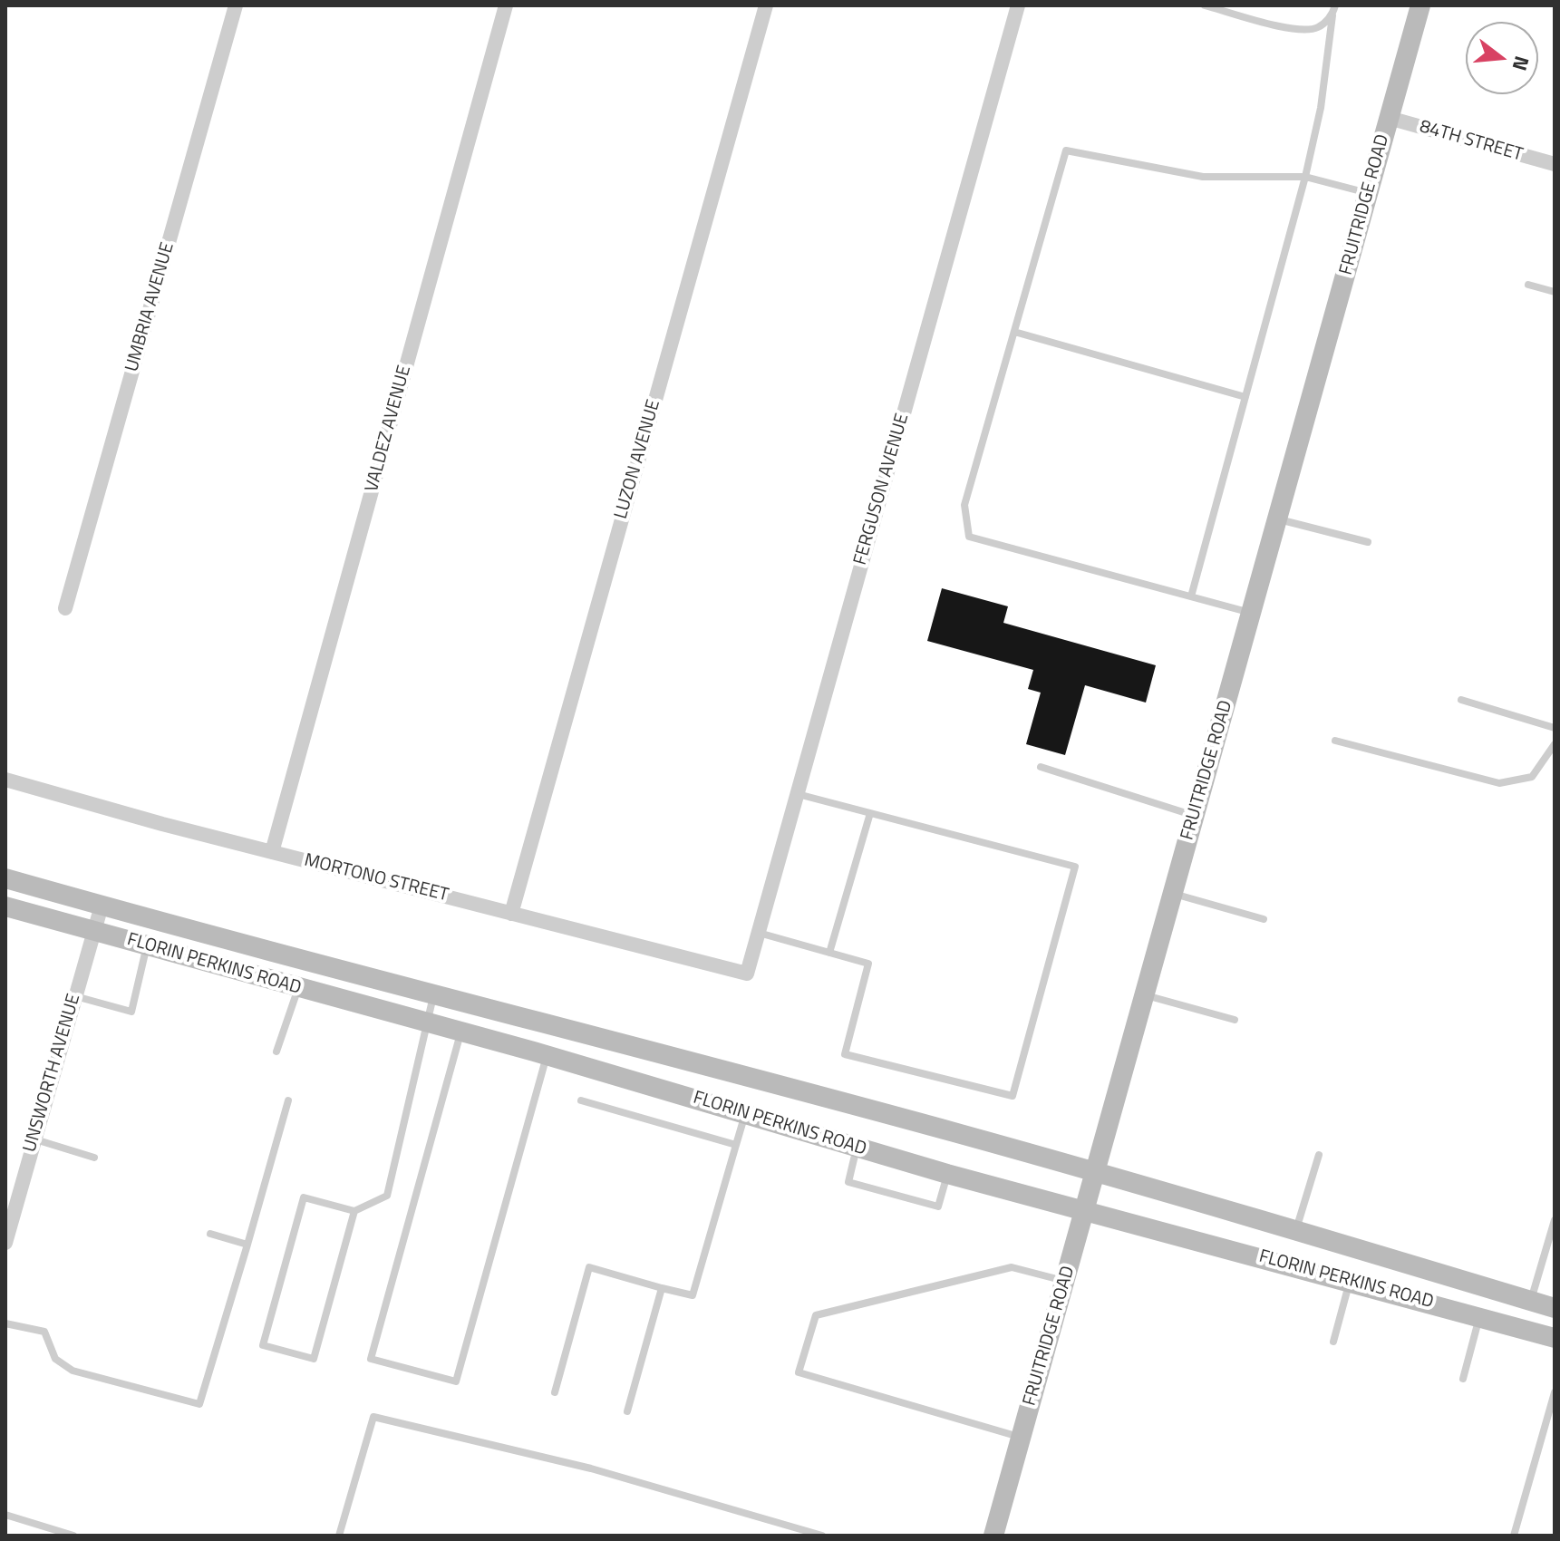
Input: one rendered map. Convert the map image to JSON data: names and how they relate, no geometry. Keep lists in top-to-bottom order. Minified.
{"streets":{"main road":["FRUITRIDGE ROAD","FLORIN PERKINS ROAD"],"street":["84TH STREET","UMBRIA AVENUE","VALDEZ AVENUE","LUZON AVENUE","FERGUSON AVENUE","MORTONO STREET","UNSWORTH AVENUE"]},"crossings":[["84TH STREET","FRUITRIDGE ROAD"],["FRUITRIDGE ROAD","FLORIN PERKINS ROAD"],["VALDEZ AVENUE","MORTONO STREET"],["LUZON AVENUE","MORTONO STREET"],["FERGUSON AVENUE","MORTONO STREET"],["FLORIN PERKINS ROAD","UNSWORTH AVENUE"]],"north":"right"}
